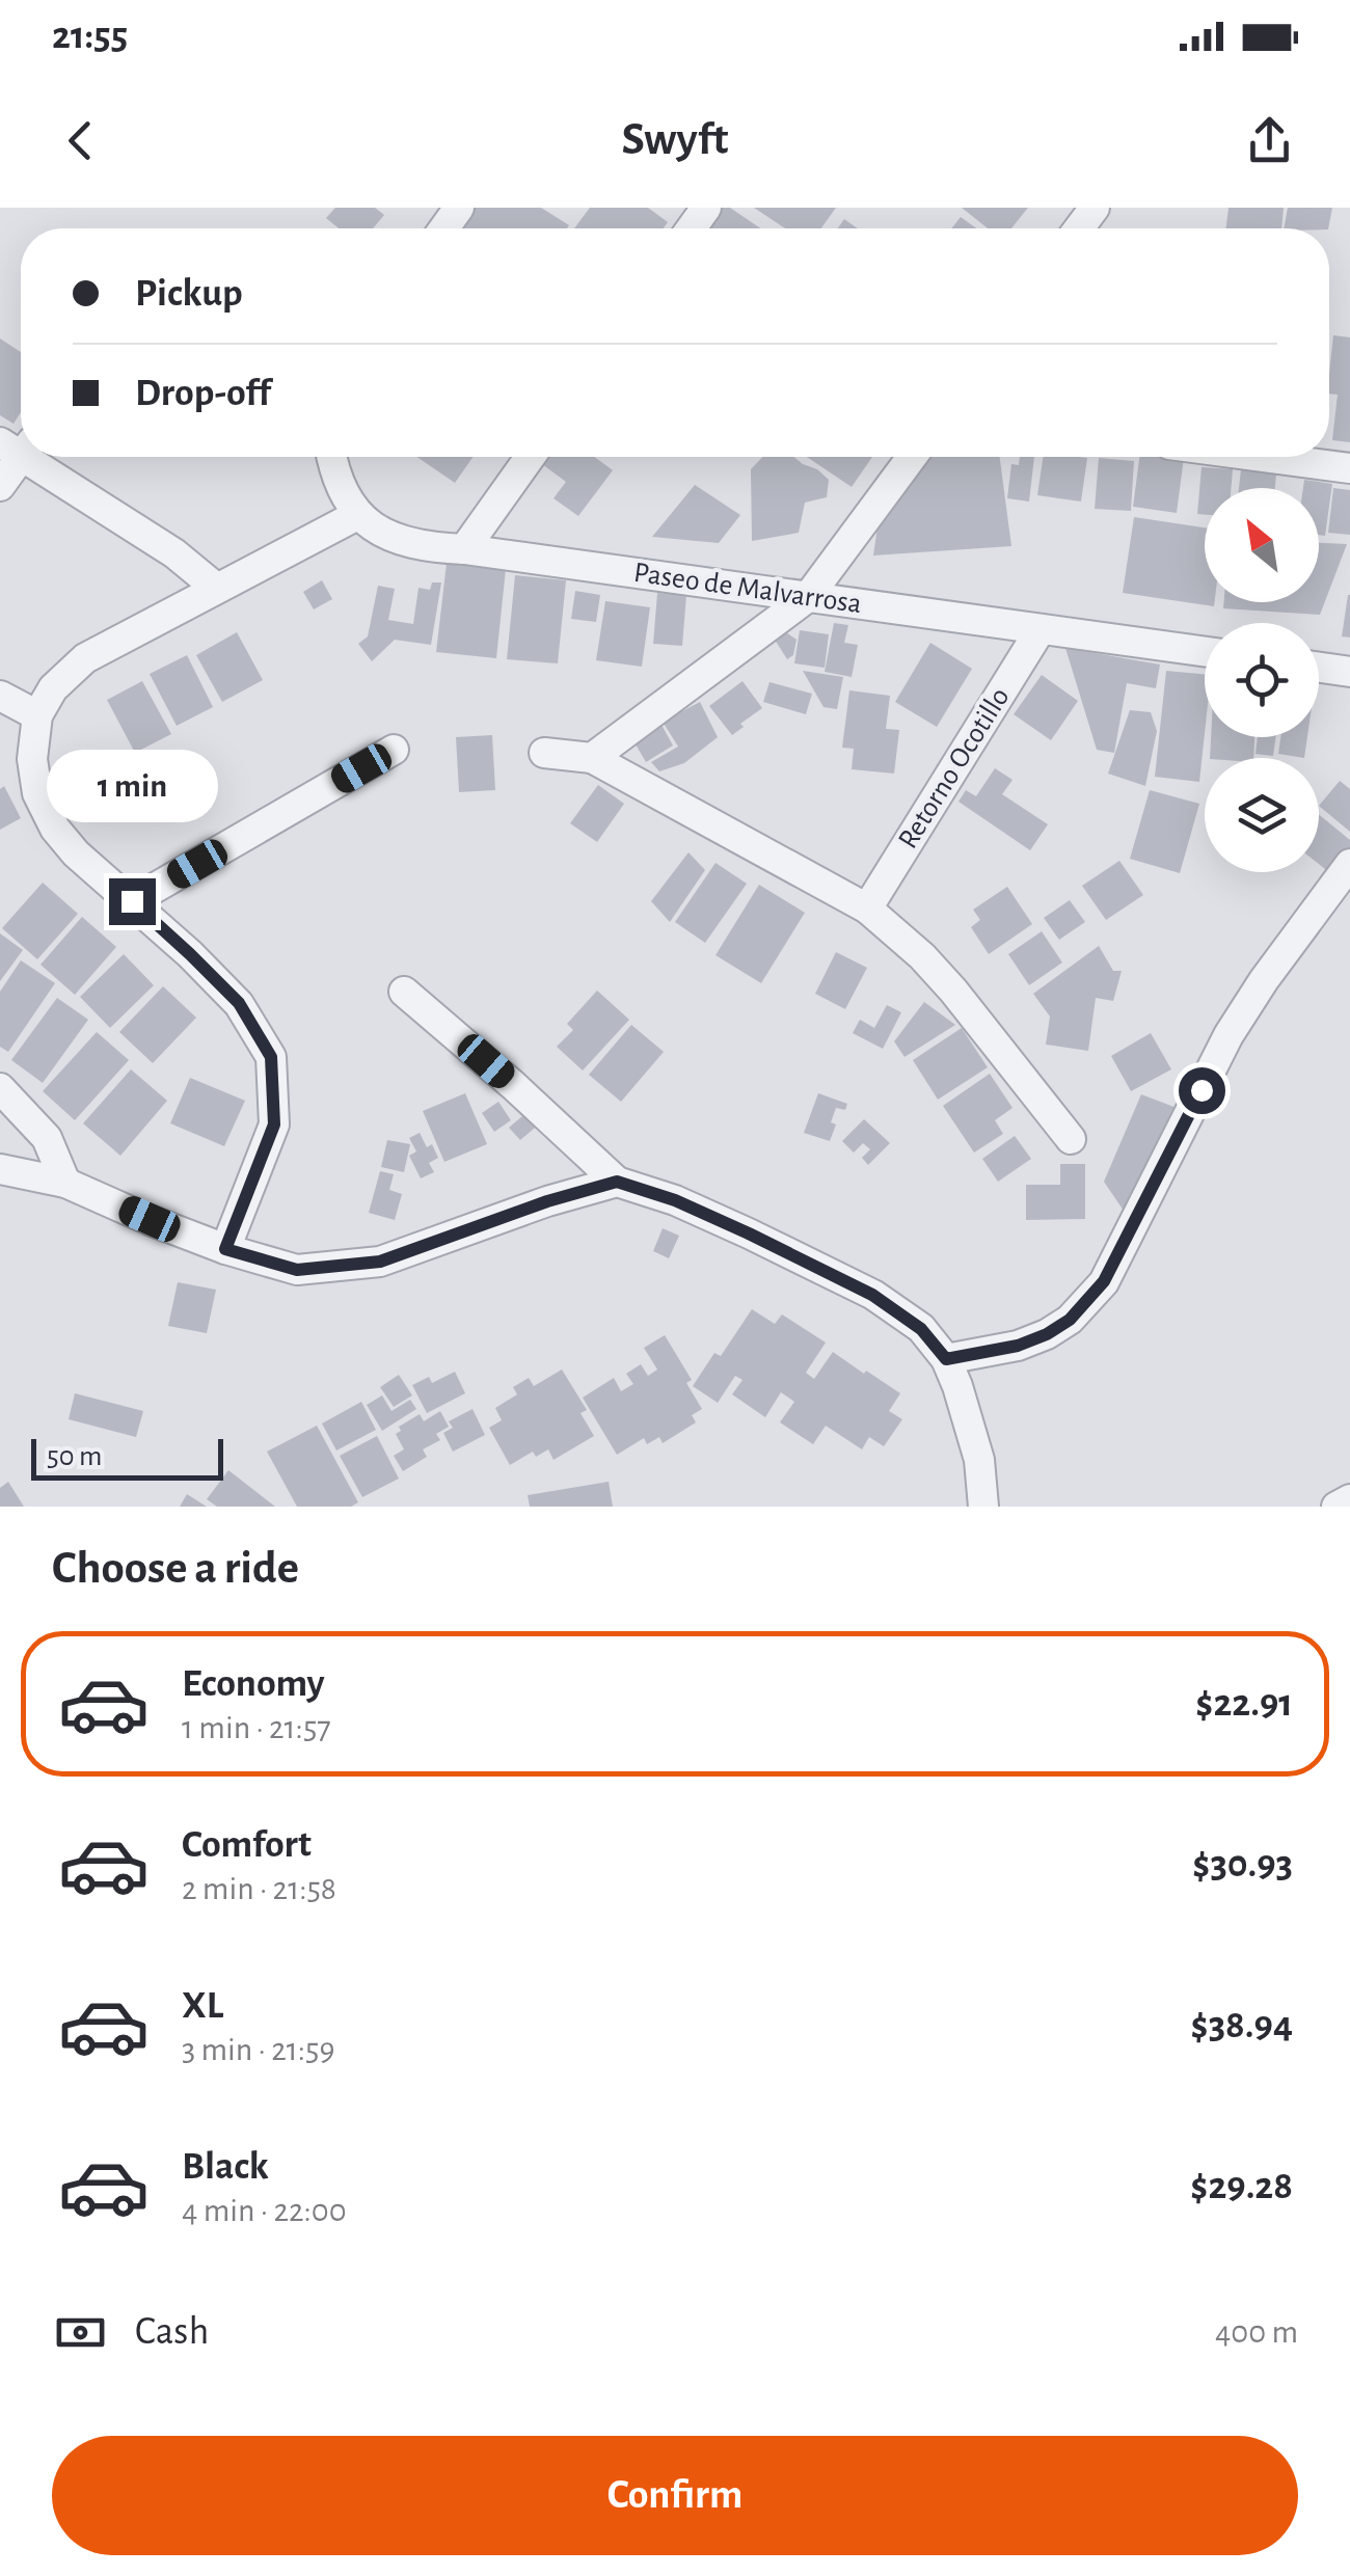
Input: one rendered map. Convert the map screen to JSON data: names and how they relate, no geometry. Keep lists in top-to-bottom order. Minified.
{"streets":{"street":["Paseo de Malvarrosa","Retorno Ocotillo"]},"crossings":[["Paseo de Malvarrosa","Retorno Ocotillo"]],"scale_bar":"50 m","north":"top left","page":{"status":"21:55","header":"Swyft","banner":["Pickup","Drop-off"],"bubble":"1 min","scale":"50 m","heading":"Choose a ride","list":[{"name":"Economy","note":"1 min · 21:57","value":"$22.91"},{"name":"Comfort","note":"2 min · 21:58","value":"$30.93"},{"name":"XL","note":"3 min · 21:59","value":"$38.94"},{"name":"Black","note":"4 min · 22:00","value":"$29.28"}],"pay":["Cash","400 m"],"buttons":"Confirm"}}
